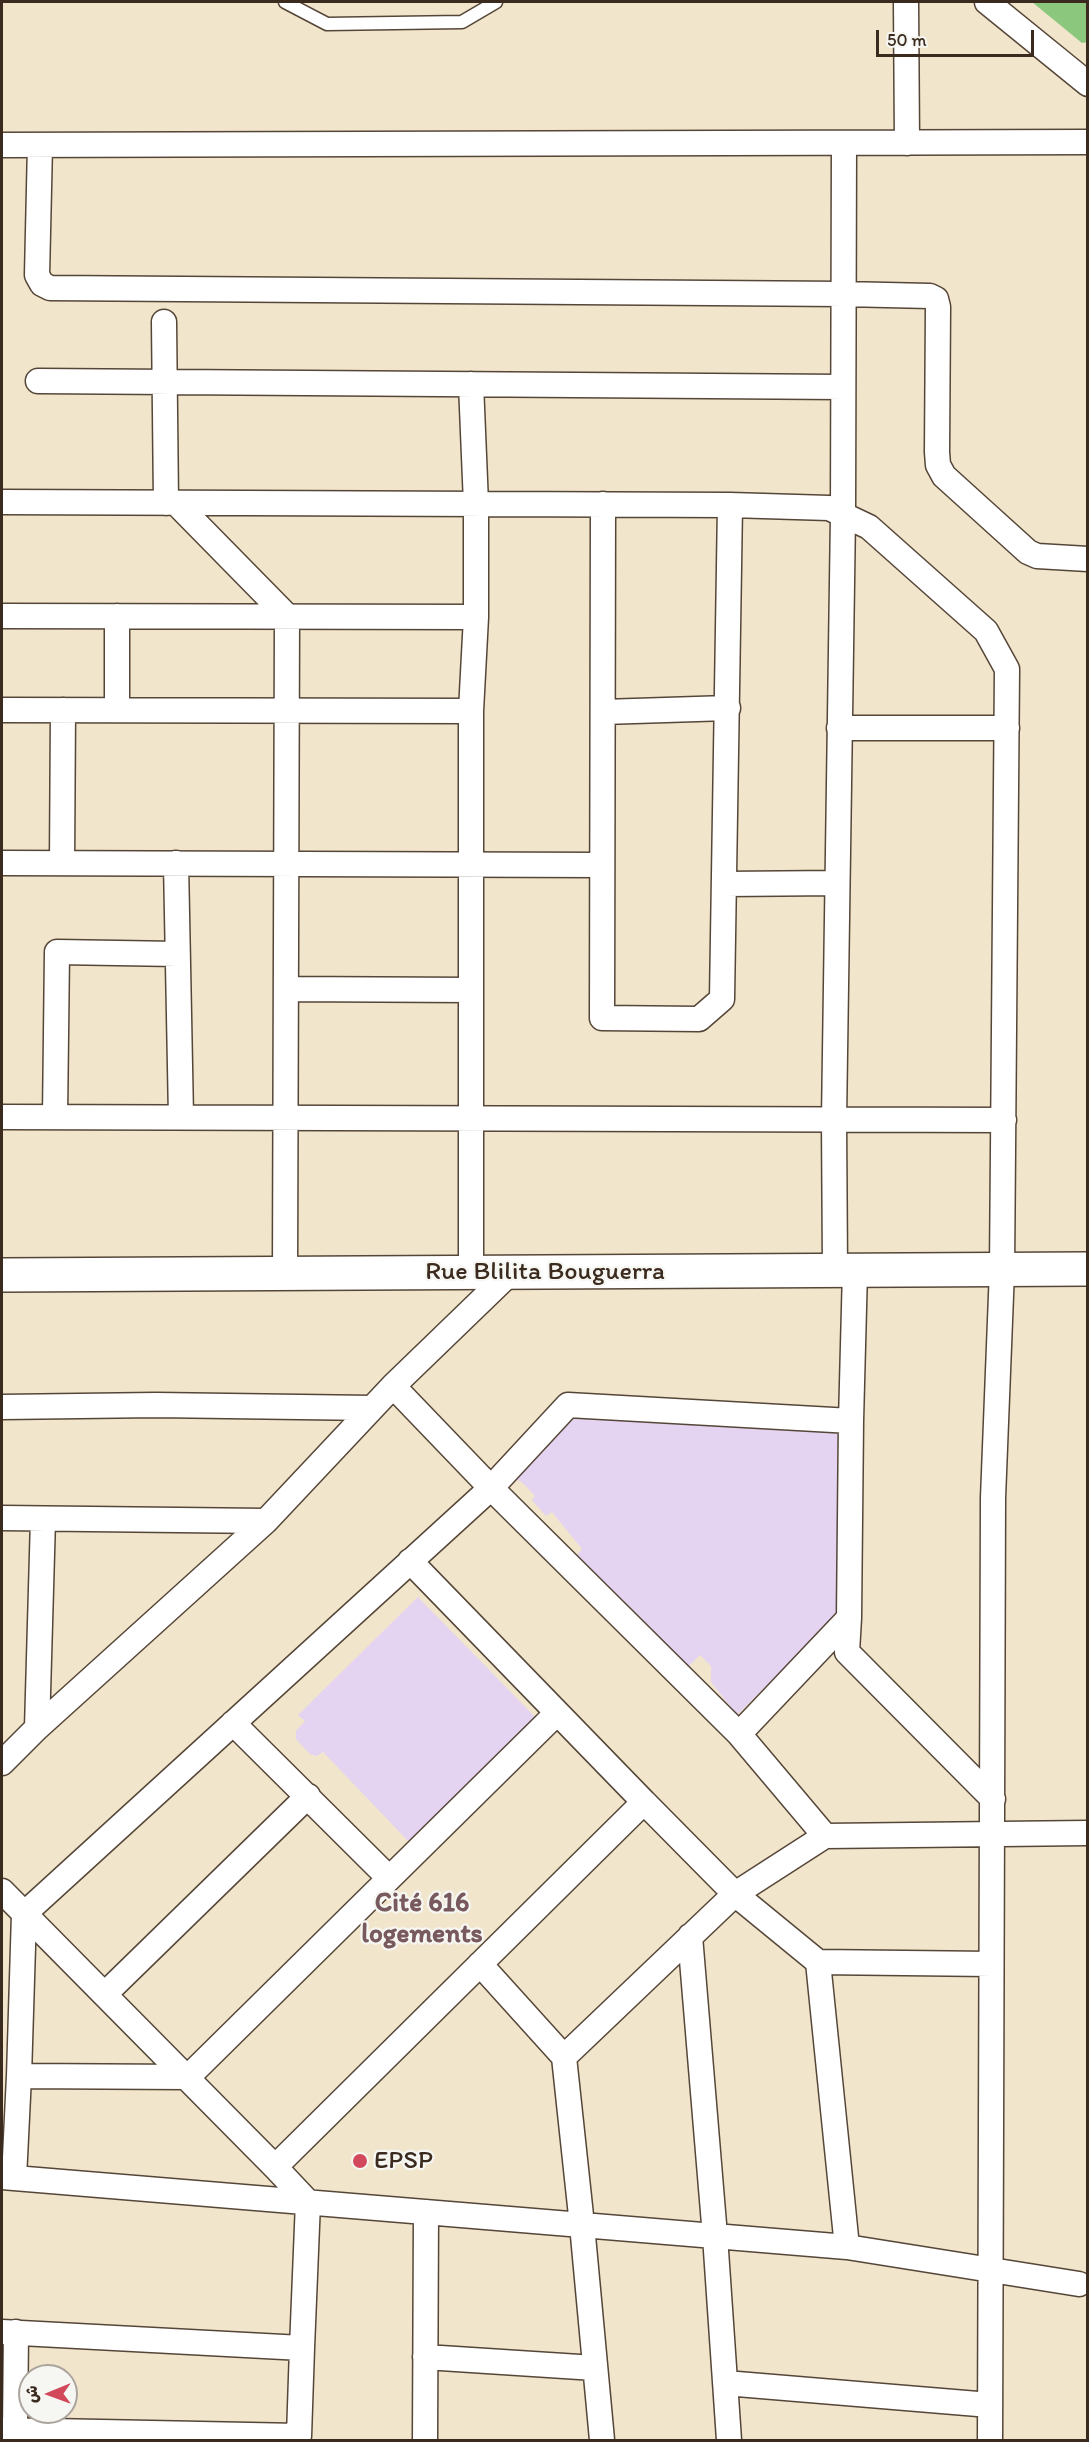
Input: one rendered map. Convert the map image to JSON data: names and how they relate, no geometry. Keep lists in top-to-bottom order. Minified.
{"streets":{"street":["Rue Blilita Bouguerra"]},"districts":["Cité 616 logements"],"places":["EPSP"],"scale_bar":"50 m","north":"left"}
